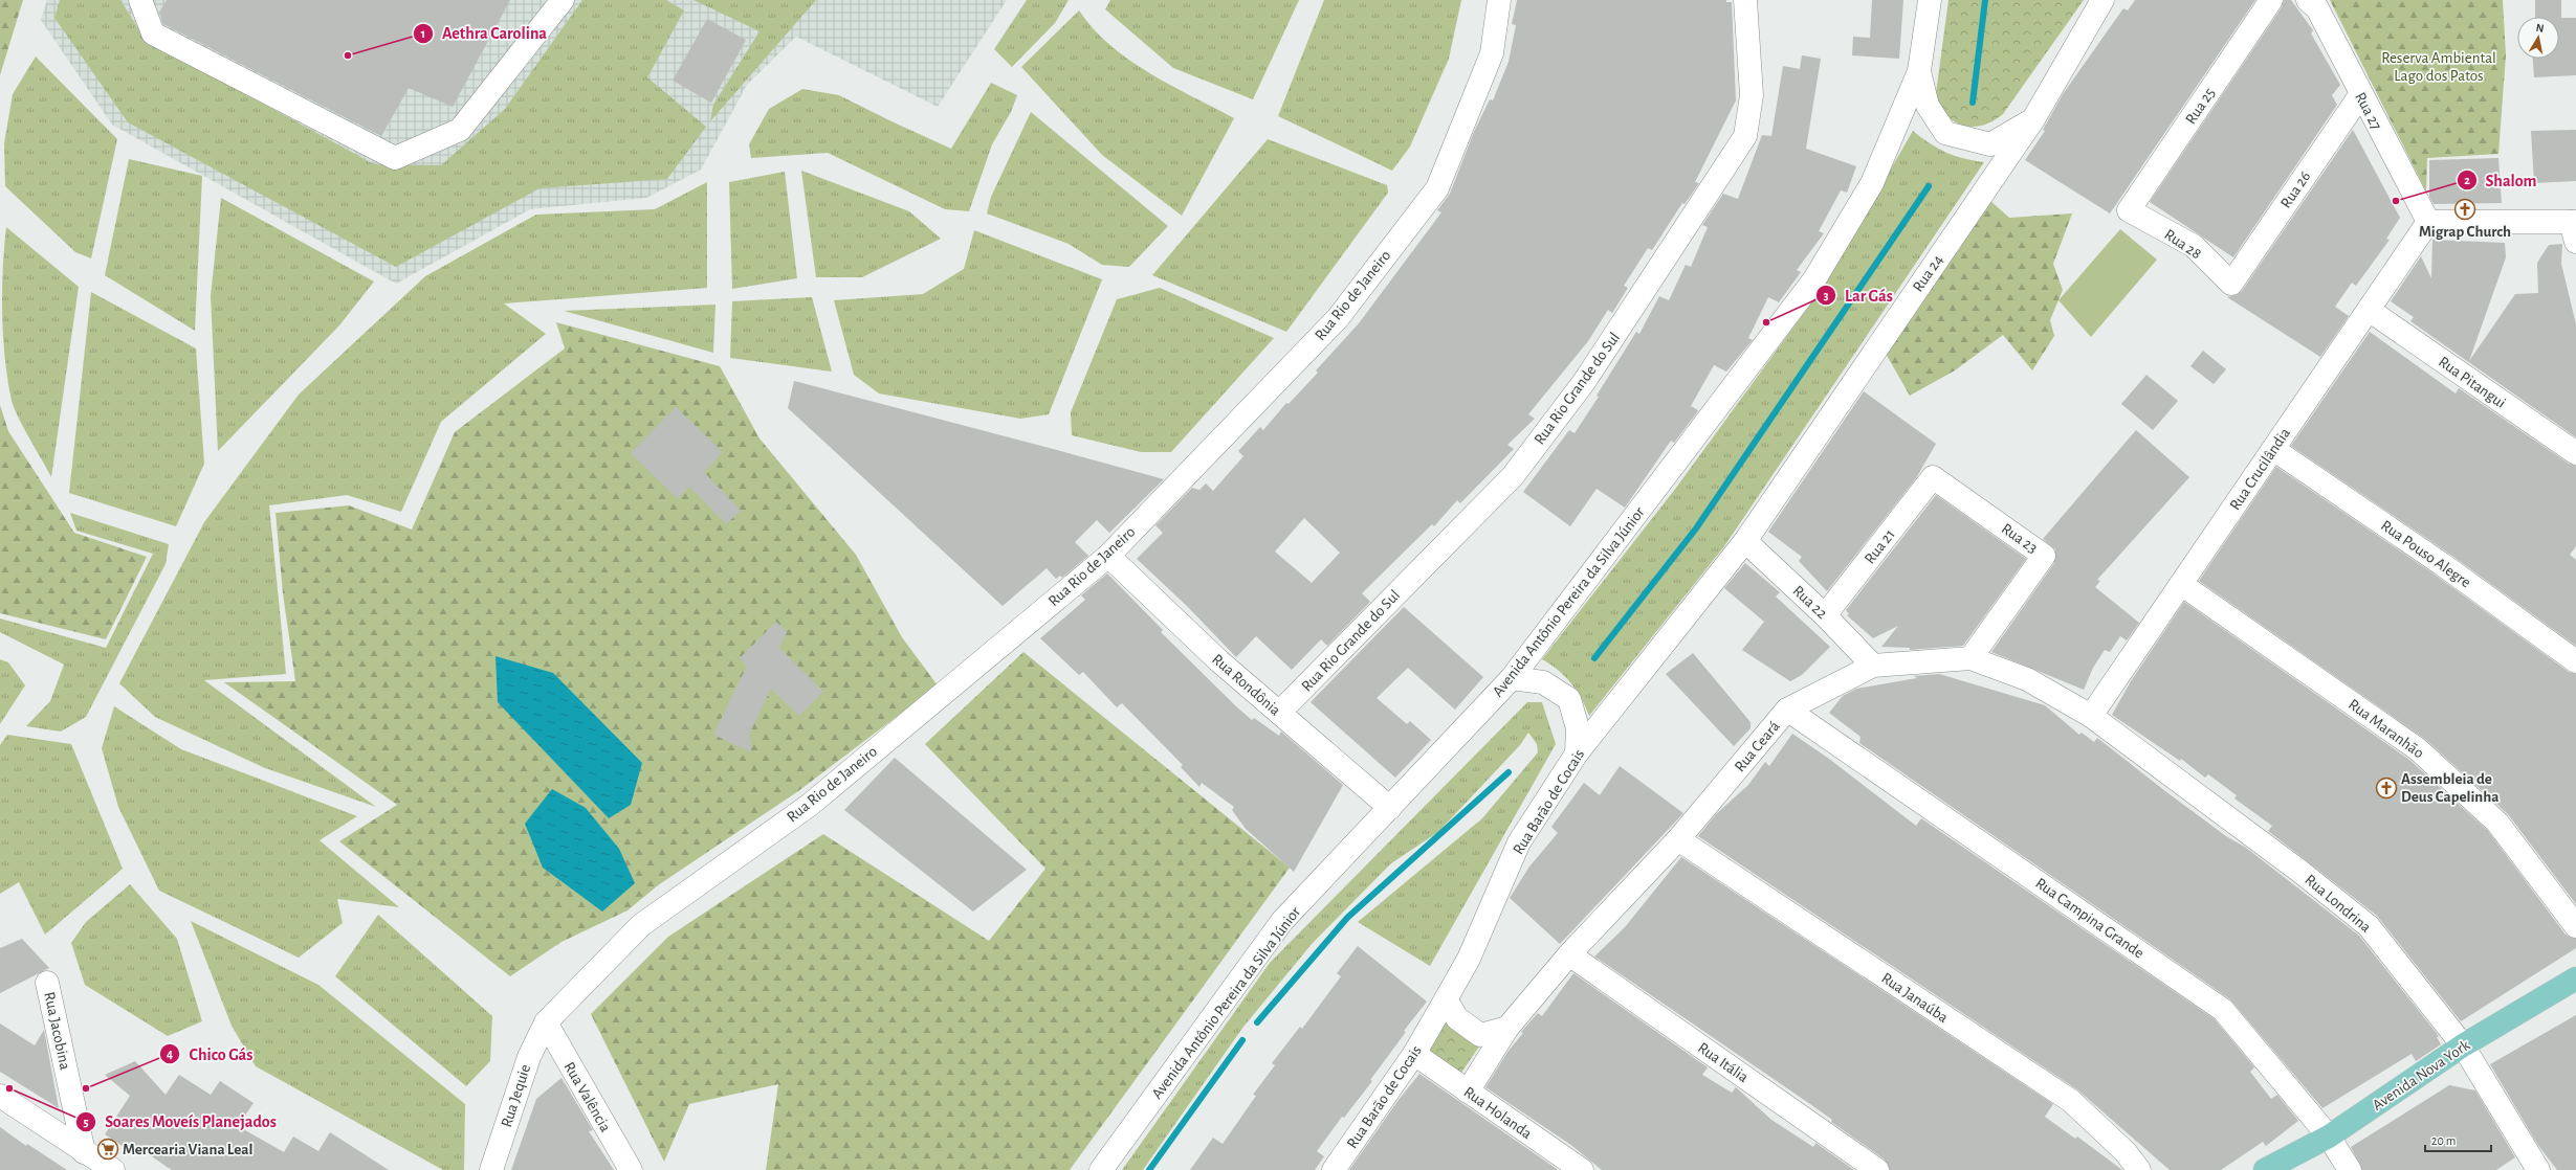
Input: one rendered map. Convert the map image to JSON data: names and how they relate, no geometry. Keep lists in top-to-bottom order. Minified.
{"streets":{"main road":["Avenida Nova York"],"street":["Rua 25","Rua 27","Rua 26","Rua 28","Rua 24","Rua Rio de Janeiro","Rua Pitangui","Rua Rio Grande do Sul","Rua Crucilândia","Rua 23","Rua 21","Rua Pouso Alegre","Avenida Antônio Pereira da Silva Júnior","Rua 22","Rua Rondônia","Rua Maranhão","Rua Ceará","Rua Barão de Cocais","Rua Londrina","Rua Campina Grande","Rua Janaúba","Rua Jacobina","Rua Itália","Rua Jequie","Rua Valência","Rua Holanda"]},"crossings":[["Rua 25","Rua 28"],["Rua 27","Rua 26"],["Rua 27","Rua Crucilândia"],["Rua 26","Rua 28"],["Rua 24","Rua 22"],["Rua 24","Rua Barão de Cocais"],["Rua Rio de Janeiro","Rua Rondônia"],["Rua Rio de Janeiro","Rua Jequie"],["Rua Rio de Janeiro","Rua Valência"],["Rua Pitangui","Rua Crucilândia"],["Rua Rio Grande do Sul","Rua Rondônia"],["Rua Crucilândia","Rua Pouso Alegre"],["Rua Crucilândia","Rua Maranhão"],["Rua Crucilândia","Rua Ceará"],["Rua Crucilândia","Rua Londrina"],["Rua 23","Rua 21"],["Rua 23","Rua Ceará"],["Rua 21","Rua 22"],["Avenida Antônio Pereira da Silva Júnior","Rua Rondônia"],["Rua 22","Rua Ceará"],["Rua 22","Rua Barão de Cocais"],["Rua Ceará","Rua Londrina"],["Rua Ceará","Rua Campina Grande"],["Rua Ceará","Rua Janaúba"],["Rua Ceará","Rua Itália"],["Rua Ceará","Rua Holanda"],["Rua Barão de Cocais","Rua Holanda"],["Rua Londrina","Avenida Nova York"],["Rua Campina Grande","Avenida Nova York"],["Rua Jequie","Rua Valência"]],"parks":["Reserva Ambiental Lago dos Patos"],"places":{"other":["Aethra Carolina","Shalom","Lar Gás","Soares Moveís Planejados","Chico Gás"],"church":["Migrap Church","Assembleia de Deus Capelinha"],"supermarket":["Mercearia Viana Leal"]},"scale_bar":"20 m","north":"top"}
